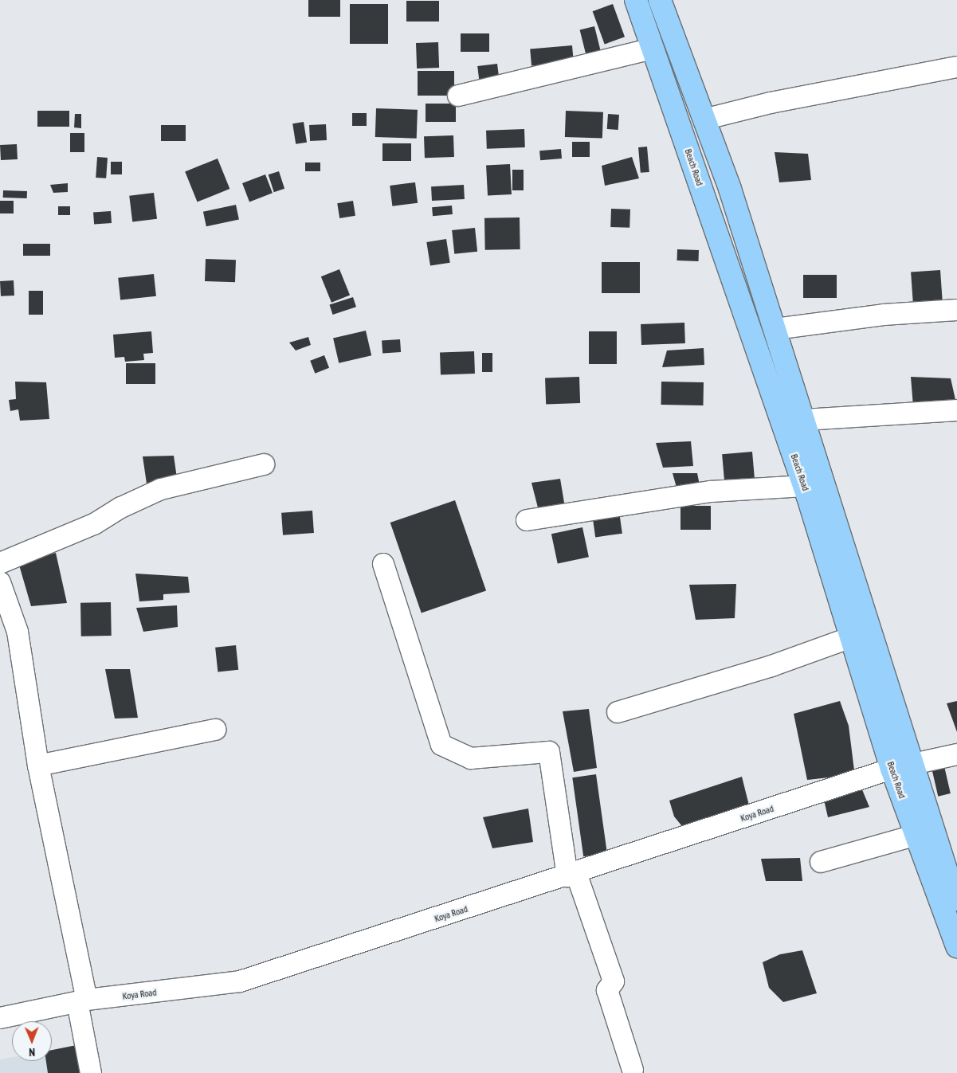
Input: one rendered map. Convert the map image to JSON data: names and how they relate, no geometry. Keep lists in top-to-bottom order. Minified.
{"streets":{"main road":["Beach Road"],"street":["Koya Road"]},"crossings":[["Beach Road","Koya Road"]],"north":"bottom"}
